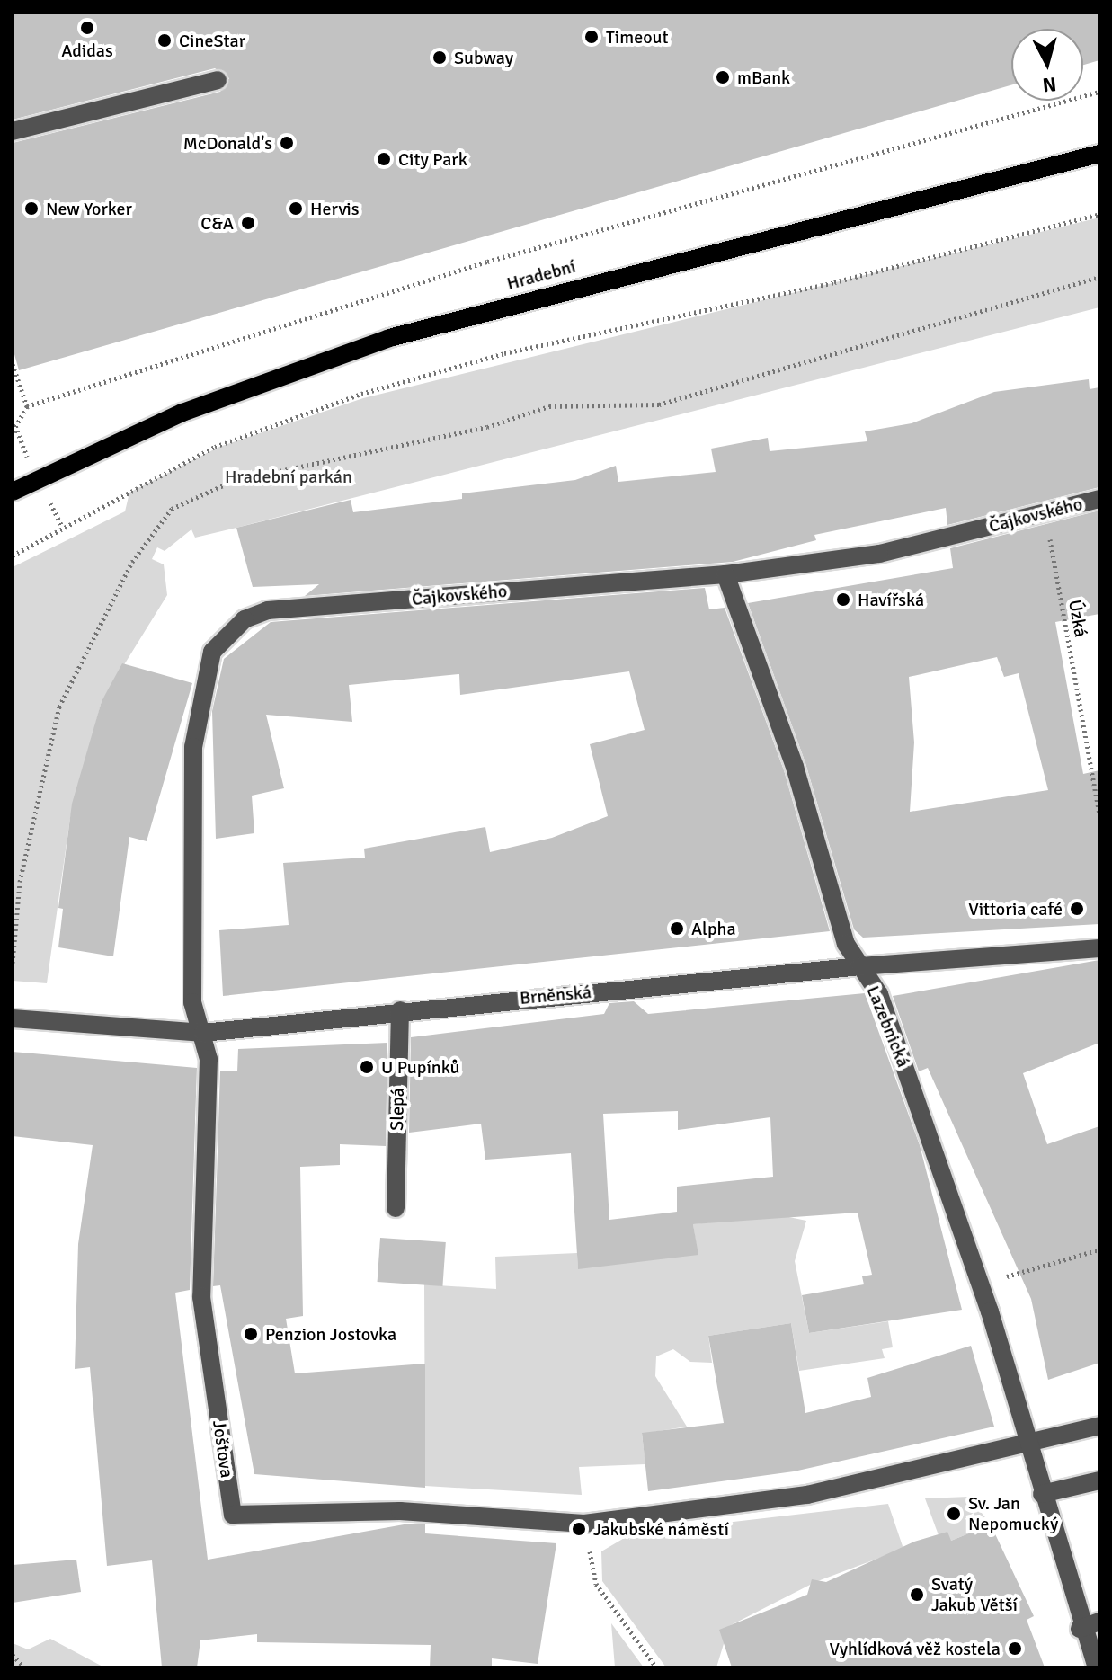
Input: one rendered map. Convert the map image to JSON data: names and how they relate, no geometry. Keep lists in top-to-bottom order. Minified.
{"streets":{"main road":["Hradební"],"street":["Čajkovského","Brněnská","Lazebnická","Slepá","Joštova"],"path":["Úzká"]},"crossings":[["Čajkovského","Úzká"],["Čajkovského","Brněnská"],["Čajkovského","Lazebnická"],["Čajkovského","Joštova"],["Brněnská","Lazebnická"],["Brněnská","Slepá"],["Brněnská","Joštova"]],"parks":["Hradební parkán"],"places":["Adidas","Timeout","CineStar","Subway","mBank","McDonald's","City Park","New Yorker","Hervis","C&A","Havířská","Vittoria café","Alpha","U Pupínků","Penzion Jostovka","Sv. Jan Nepomucký","Jakubské náměstí","Svatý Jakub Větší","Vyhlídková věž kostela"],"north":"bottom"}
